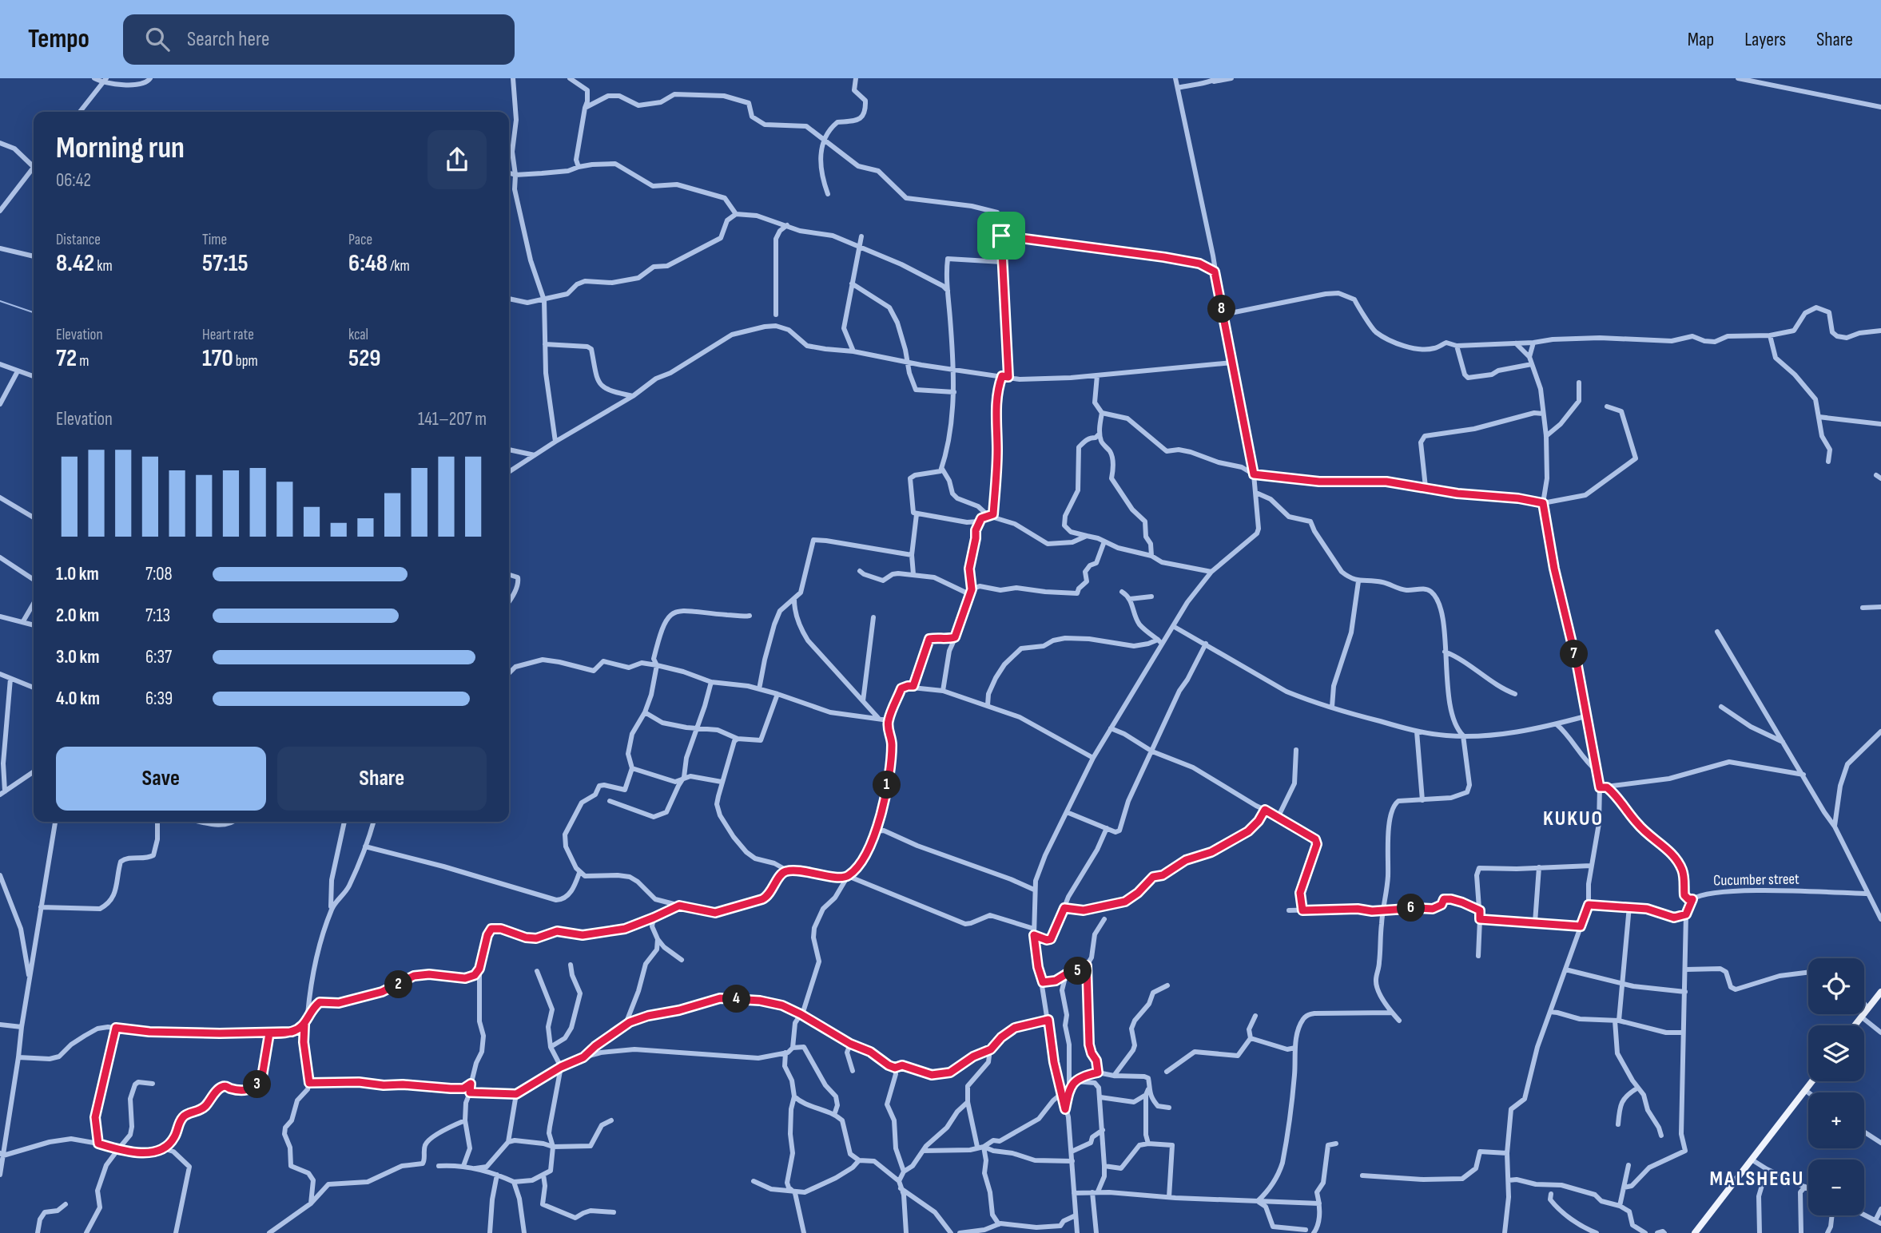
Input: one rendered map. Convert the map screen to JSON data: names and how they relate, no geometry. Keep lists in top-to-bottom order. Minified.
{"streets":{"street":["Cucumber street"]},"districts":["KUKUO","MALSHEGU"],"page":{"header":"Tempo","search":"Search here","nav":["Map","Layers","Share"],"heading":["Morning run","06:42"],"stats":[["Distance","8.42 km"],["Time","57:15"],["Pace","6:48 /km"],["Elevation","72 m"],["Heart rate","170 bpm"],["kcal","529"]],"pins":["8","7","1","6","5","2","4","3"],"chart":["Elevation","141–207 m"],"list":[{"name":"1.0 km","note":"7:08"},{"name":"2.0 km","note":"7:13"},{"name":"3.0 km","note":"6:37"},{"name":"4.0 km","note":"6:39"}],"buttons":["Save","Share"],"map_buttons":["+","−"]}}
